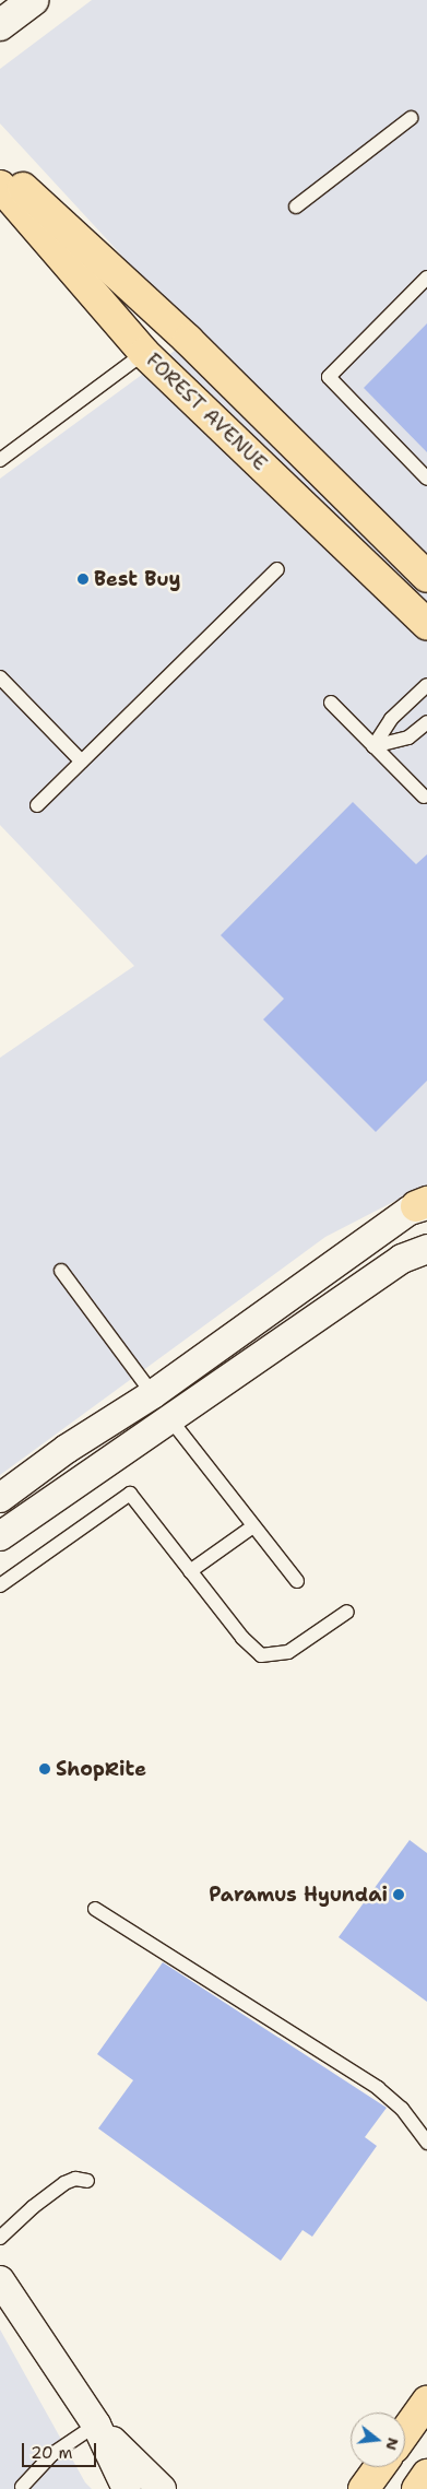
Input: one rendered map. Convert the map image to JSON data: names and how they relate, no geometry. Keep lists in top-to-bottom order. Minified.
{"streets":{"main road":["FOREST AVENUE"]},"places":["Best Buy","ShopRite","Paramus Hyundai"],"scale_bar":"20 m","north":"right"}
